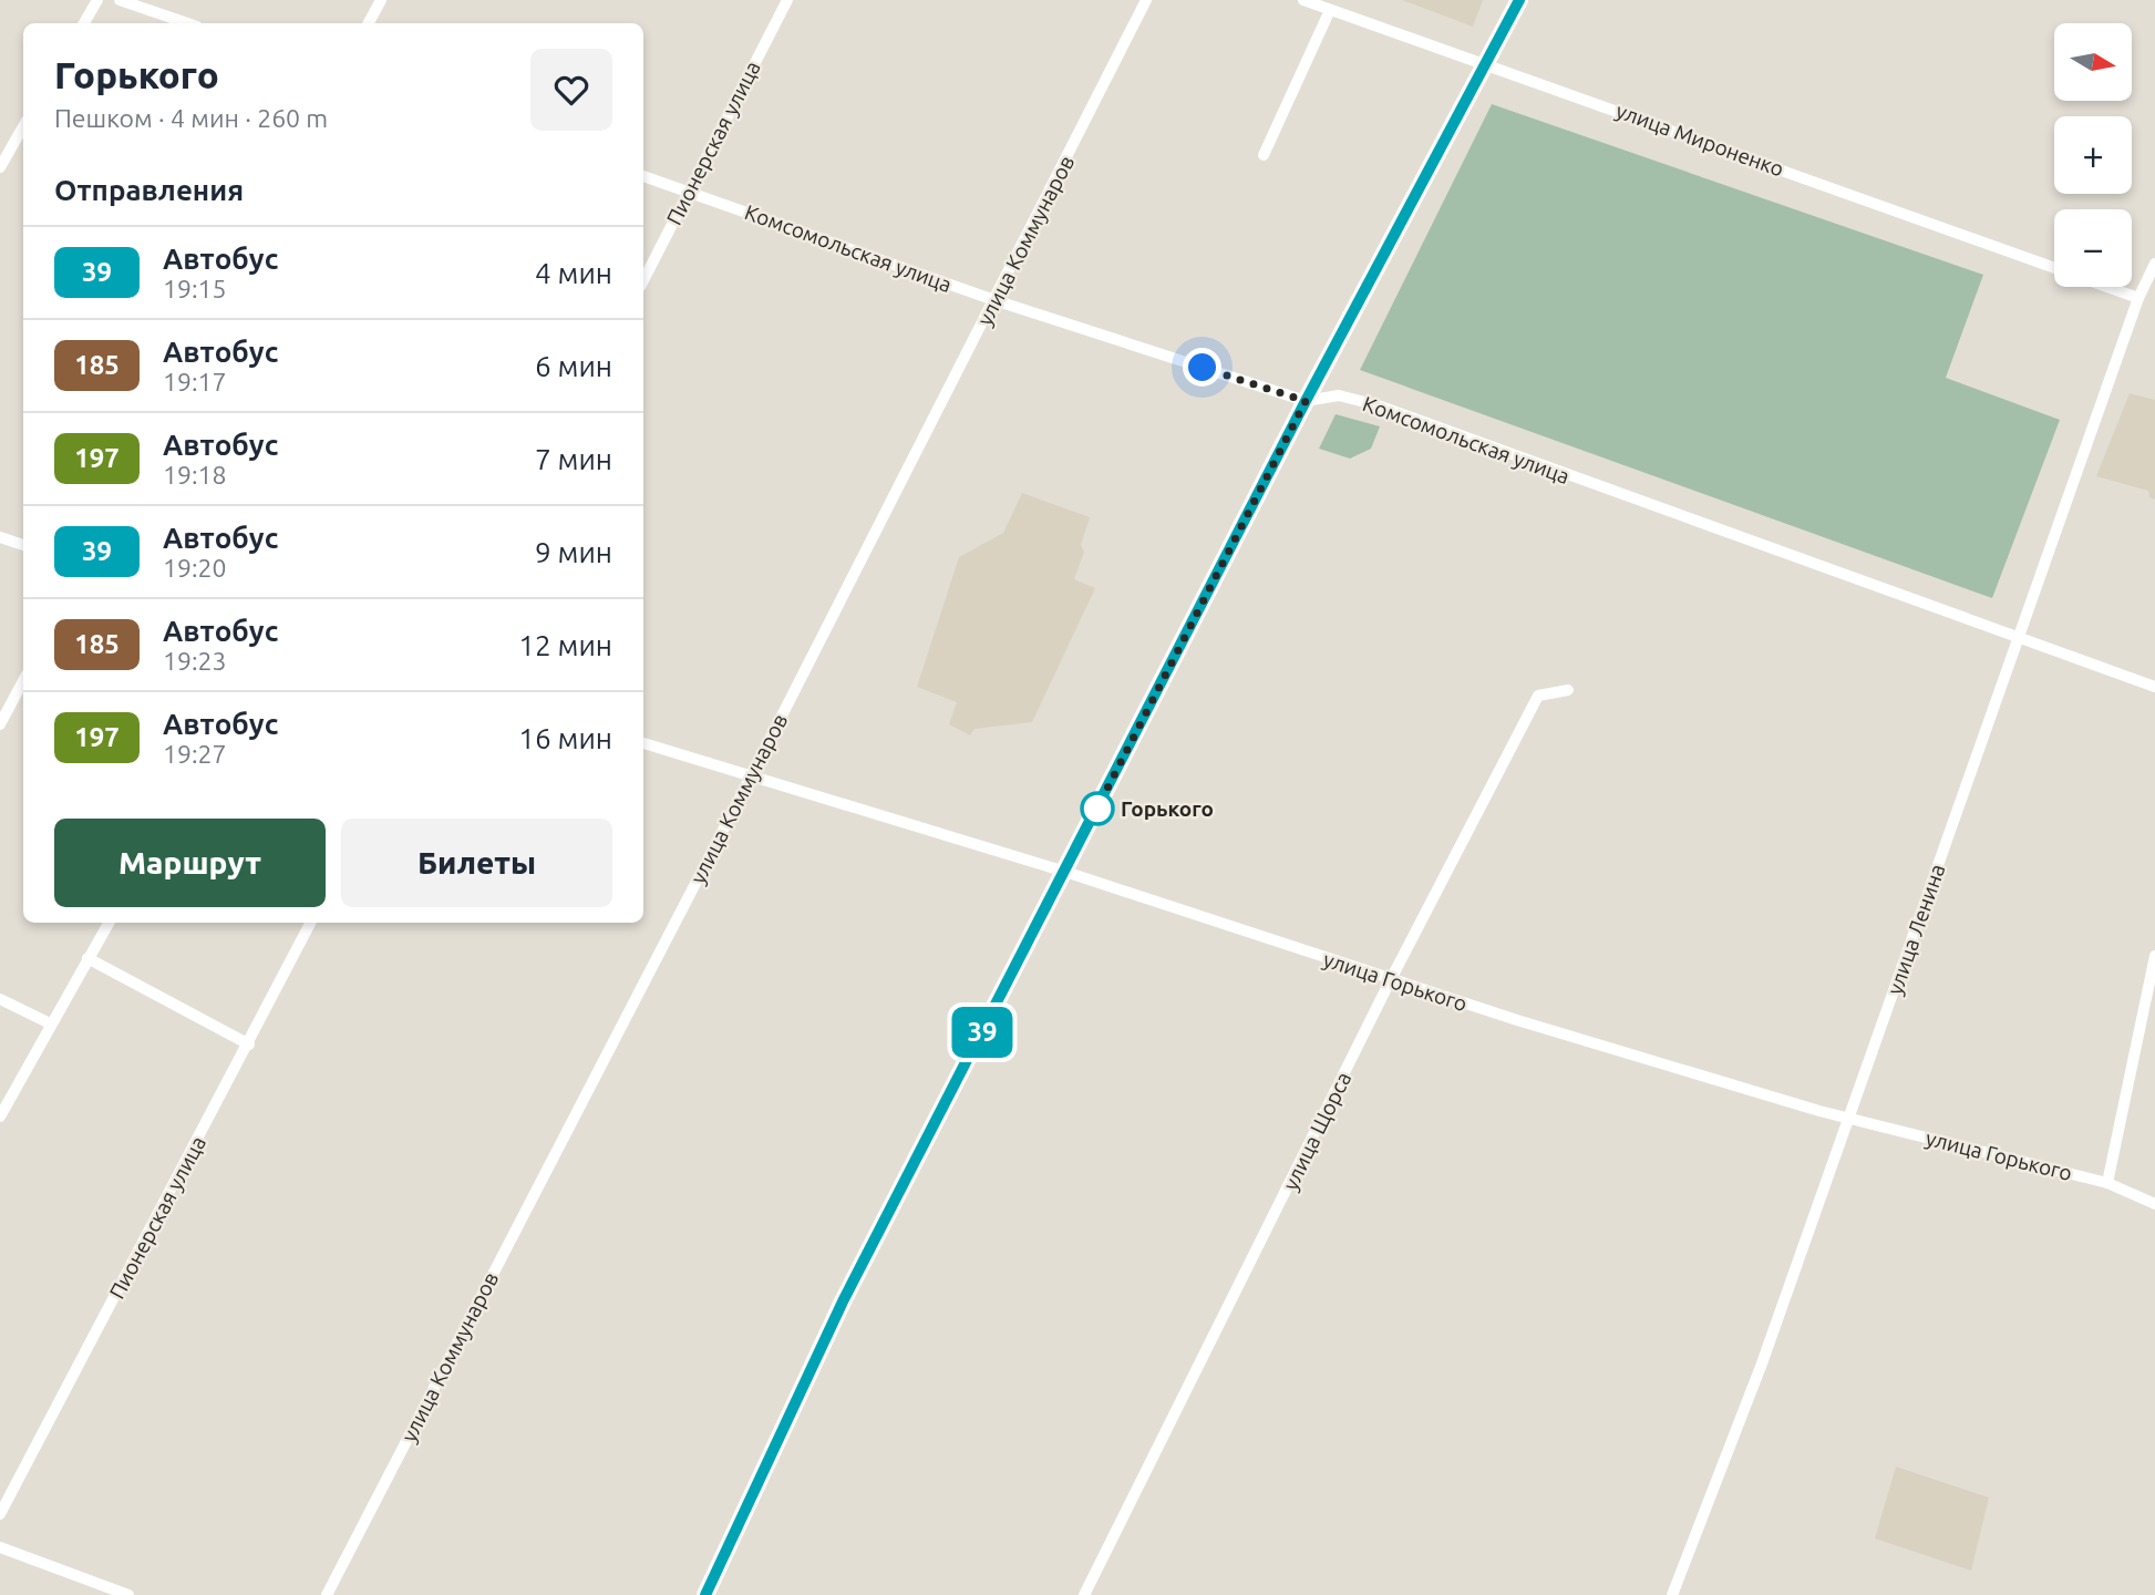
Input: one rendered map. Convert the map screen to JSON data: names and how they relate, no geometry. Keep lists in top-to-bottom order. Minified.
{"streets":{"street":["улица Мироненко","Пионерская улица","улица Коммунаров","Комсомольская улица","улица Ленина","улица Горького","улица Щорса"]},"crossings":[["улица Мироненко","улица Ленина"],["Пионерская улица","Комсомольская улица"],["улица Коммунаров","Комсомольская улица"],["улица Коммунаров","улица Горького"],["Комсомольская улица","улица Ленина"],["улица Ленина","улица Горького"],["улица Горького","улица Щорса"]],"places":["Горького"],"lines":["bus line 39"],"north":"right","page":{"on_map":"39","map_buttons":["+","−"],"heading":[["Горького","Пешком · 4 мин · 260 m"],"Отправления"],"list":[{"mark":"39","name":"Автобус","note":"19:15","value":"4 мин"},{"mark":"185","name":"Автобус","note":"19:17","value":"6 мин"},{"mark":"197","name":"Автобус","note":"19:18","value":"7 мин"},{"mark":"39","name":"Автобус","note":"19:20","value":"9 мин"},{"mark":"185","name":"Автобус","note":"19:23","value":"12 мин"},{"mark":"197","name":"Автобус","note":"19:27","value":"16 мин"}],"buttons":["Маршрут","Билеты"]}}
